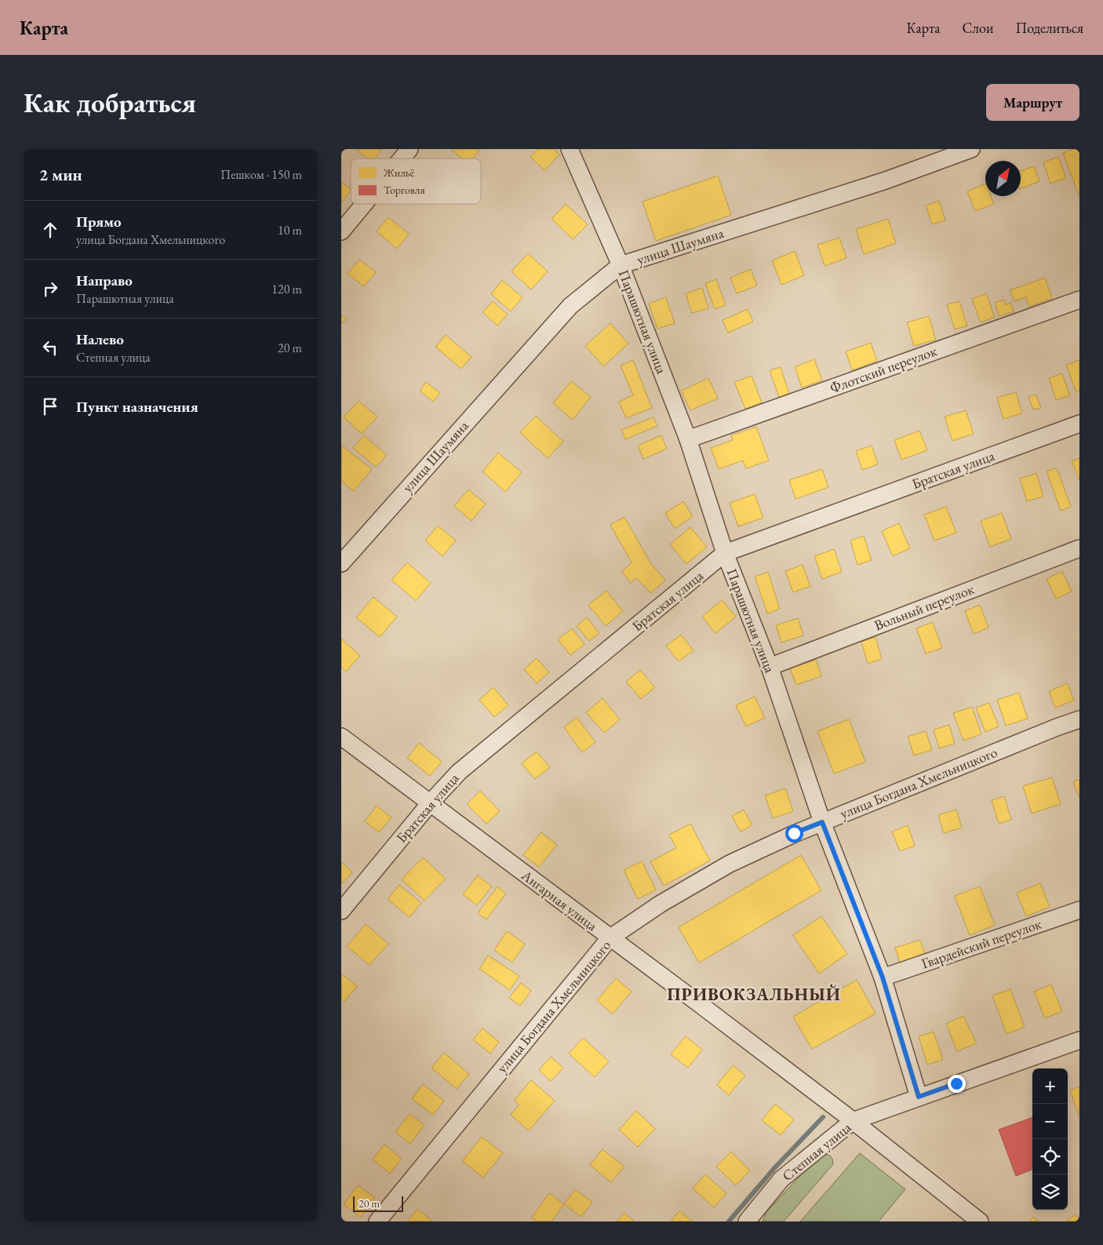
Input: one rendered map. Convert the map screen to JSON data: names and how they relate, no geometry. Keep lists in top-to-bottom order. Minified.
{"streets":{"street":["улица Шаумяна","Парашютная улица","Флотский переулок","Братская улица","Вольный переулок","улица Богдана Хмельницкого","Ангарная улица","Гвардейский переулок","Степная улица"]},"crossings":[["улица Шаумяна","Парашютная улица"],["Парашютная улица","Флотский переулок"],["Парашютная улица","Братская улица"],["Парашютная улица","Вольный переулок"],["Парашютная улица","улица Богдана Хмельницкого"],["Парашютная улица","Гвардейский переулок"],["Парашютная улица","Степная улица"],["Братская улица","Ангарная улица"],["улица Богдана Хмельницкого","Ангарная улица"],["Ангарная улица","Степная улица"]],"districts":["ПРИВОКЗАЛЬНЫЙ"],"legend":["Жильё","Торговля"],"scale_bar":"20 m","north":"top right","page":{"header":"Карта","nav":["Карта","Слои","Поделиться"],"buttons":"Маршрут","title":"Как добраться","heading":["2 мин","Пешком · 150 m"],"list":[["Прямо","улица Богдана Хмельницкого","10 m"],["Направо","Парашютная улица","120 m"],["Налево","Степная улица","20 m"],"Пункт назначения"],"map_buttons":["+","−"],"scale":"20 m"}}
